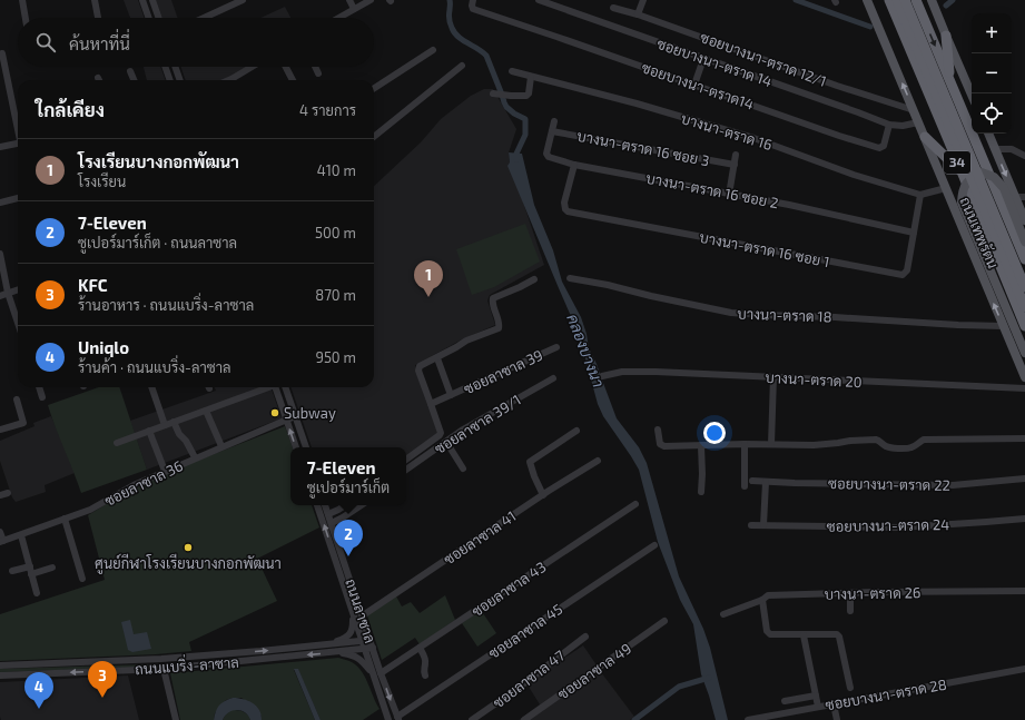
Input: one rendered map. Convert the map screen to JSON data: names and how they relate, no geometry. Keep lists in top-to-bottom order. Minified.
{"streets":{"highway":["34","ถนนเทพรัตน"],"street":["ซอยบางนา-ตราด 12/1","ซอยบางนา-ตราด 14","ซอยบางนา-ตราด14","บางนา-ตราด 16","บางนา-ตราด 16 ซอย 3","บางนา-ตราด 16 ซอย 2","บางนา-ตราด 16 ซอย 1","บางนา-ตราด 18","ซอยลาซาล 39","บางนา-ตราด 20","ซอยลาซาล 39/1","ซอยลาซาล 36","ซอยบางนา-ตราด 22","ซอยบางนา-ตราด 24","ซอยลาซาล 41","ซอยลาซาล 43","บางนา-ตราด 26","ถนนลาซาล","ซอยลาซาล 45","ถนนแบริ่ง-ลาซาล","ซอยลาซาล 49","ซอยลาซาล 47","ซอยบางนา-ตราด 28"]},"crossings":[["ซอยบางนา-ตราด 12/1","ถนนเทพรัตน"],["ซอยบางนา-ตราด 14","ซอยบางนา-ตราด14"],["บางนา-ตราด 16","บางนา-ตราด 16 ซอย 1"],["บางนา-ตราด 16 ซอย 3","บางนา-ตราด 16 ซอย 2"],["บางนา-ตราด 16 ซอย 2","บางนา-ตราด 16 ซอย 1"],["ถนนเทพรัตน","บางนา-ตราด 18"],["ซอยลาซาล 41","ถนนลาซาล"],["ซอยลาซาล 43","ถนนลาซาล"],["ถนนลาซาล","ซอยลาซาล 45"],["ถนนลาซาล","ถนนแบริ่ง-ลาซาล"]],"water":["คลองบางนา"],"places":["Subway","ศูนย์กีฬาโรงเรียนบางกอกพัฒนา"],"page":{"map_buttons":["+","−"],"search":"ค้นหาที่นี่","heading":["ใกล้เคียง","4 รายการ"],"list":[{"mark":"1","name":"โรงเรียนบางกอกพัฒนา","note":"โรงเรียน","value":"410 m"},{"mark":"2","name":"7-Eleven","note":"ซูเปอร์มาร์เก็ต · ถนนลาซาล","value":"500 m"},{"mark":"3","name":"KFC","note":"ร้านอาหาร · ถนนแบริ่ง-ลาซาล","value":"870 m"},{"mark":"4","name":"Uniqlo","note":"ร้านค้า · ถนนแบริ่ง-ลาซาล","value":"950 m"}],"pins":["1","2","3","4"],"popup":["7-Eleven","ซูเปอร์มาร์เก็ต"]}}
